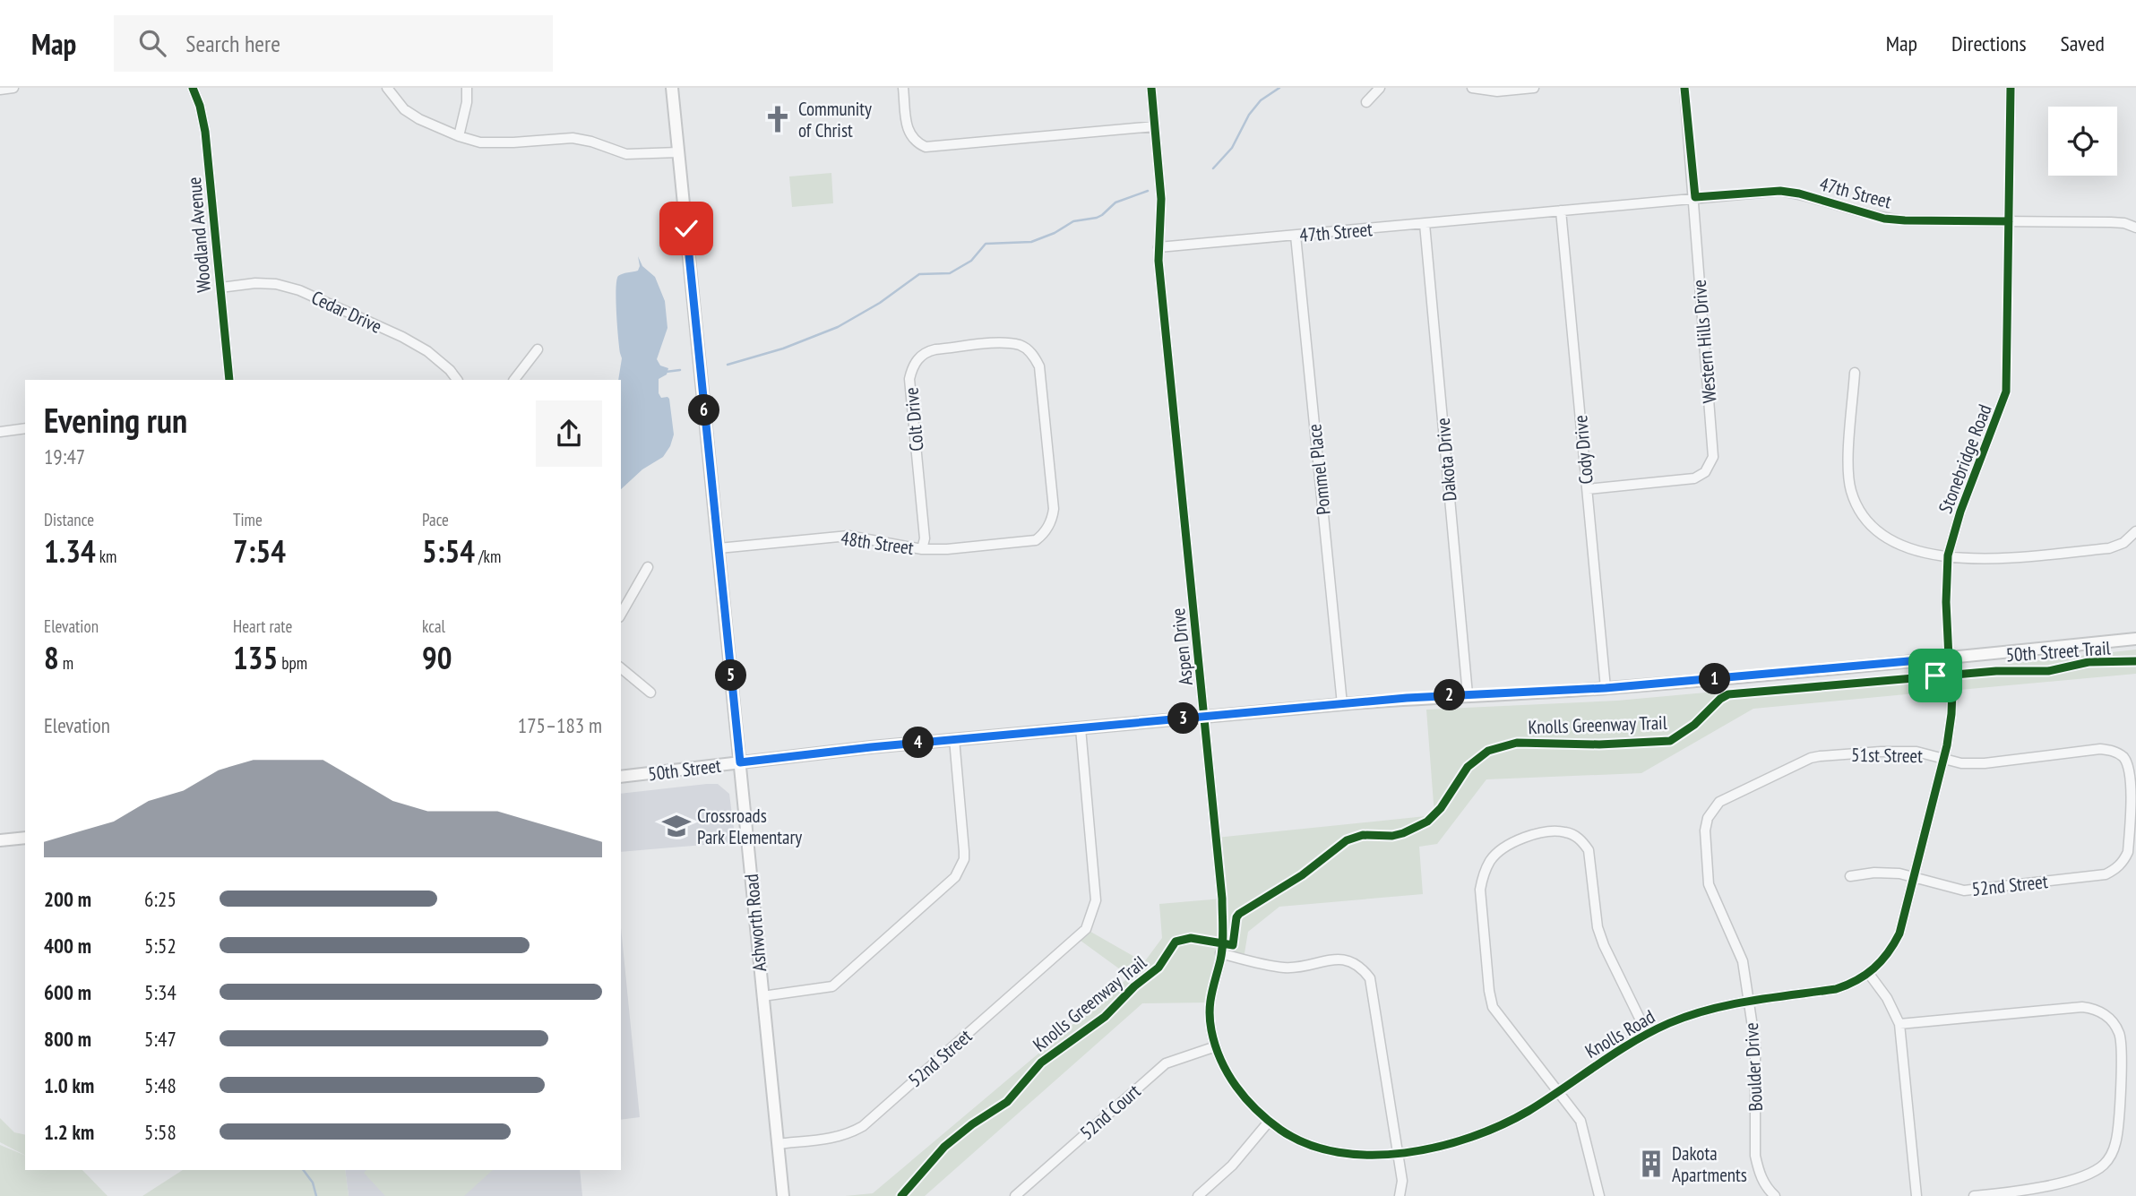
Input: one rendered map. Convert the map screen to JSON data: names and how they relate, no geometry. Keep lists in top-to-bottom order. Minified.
{"streets":{"main road":["50th Street","Ashworth Road"],"street":["47th Street","Woodland Avenue","Cedar Drive","Western Hills Drive","Colt Drive","Cody Drive","Stonebridge Road","Dakota Drive","Pommel Place","48th Street","Aspen Drive","51st Street","52nd Street","Knolls Road","Boulder Drive","52nd Court"],"cycle path":["50th Street Trail"]},"crossings":[["47th Street","Western Hills Drive"],["47th Street","Cody Drive"],["47th Street","Stonebridge Road"],["47th Street","Dakota Drive"],["47th Street","Pommel Place"],["47th Street","Aspen Drive"],["Woodland Avenue","Cedar Drive"],["Western Hills Drive","Cody Drive"],["Colt Drive","48th Street"],["Cody Drive","50th Street"],["Stonebridge Road","51st Street"],["Stonebridge Road","50th Street"],["Stonebridge Road","52nd Street"],["Stonebridge Road","Knolls Road"],["Dakota Drive","50th Street"],["Pommel Place","50th Street"],["48th Street","Ashworth Road"],["Aspen Drive","50th Street"],["Aspen Drive","Knolls Road"],["Aspen Drive","52nd Court"],["51st Street","52nd Street"],["51st Street","Boulder Drive"],["50th Street","52nd Street"],["50th Street","Ashworth Road"],["52nd Street","Ashworth Road"],["Knolls Road","Boulder Drive"]],"places":{"church":["Community of Christ"],"school or university":["Crossroads Park Elementary"],"building":["Dakota Apartments"]},"page":{"header":"Map","search":"Search here","nav":["Map","Directions","Saved"],"heading":["Evening run","19:47"],"pins":["6","5","1","2","3","4"],"stats":[["Distance","1.34 km"],["Time","7:54"],["Pace","5:54 /km"],["Elevation","8 m"],["Heart rate","135 bpm"],["kcal","90"]],"chart":["Elevation","175–183 m"],"list":[{"name":"200 m","note":"6:25"},{"name":"400 m","note":"5:52"},{"name":"600 m","note":"5:34"},{"name":"800 m","note":"5:47"},{"name":"1.0 km","note":"5:48"},{"name":"1.2 km","note":"5:58"}]}}
